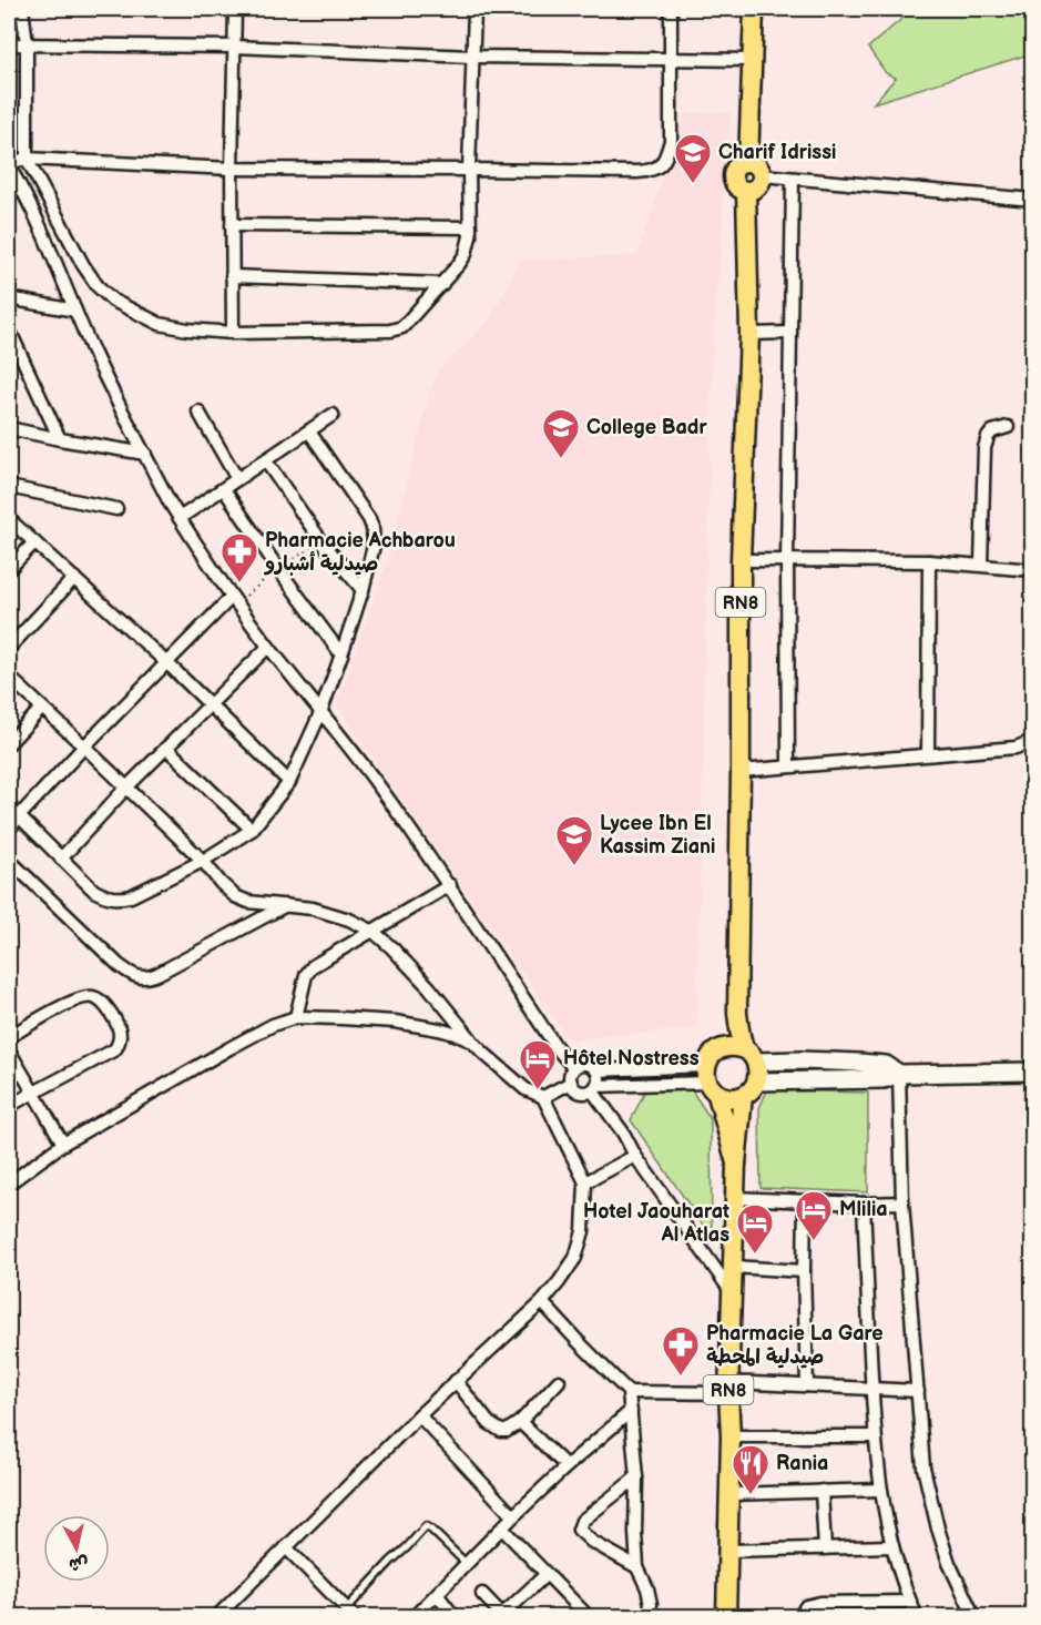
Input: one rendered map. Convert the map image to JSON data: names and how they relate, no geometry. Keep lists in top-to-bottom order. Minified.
{"streets":{"main road":["RN8"]},"places":{"school or university":["Charif Idrissi","College Badr","Lycee Ibn El Kassim Ziani"],"pharmacy":["Pharmacie Achbarou صيدلية أشبارو","Pharmacie La Gare صيدلية المحطة"],"hotel":["Hôtel Nostress","Mlilia","Hotel Jaouharat Al Atlas"],"restaurant":["Rania"]},"north":"bottom"}
